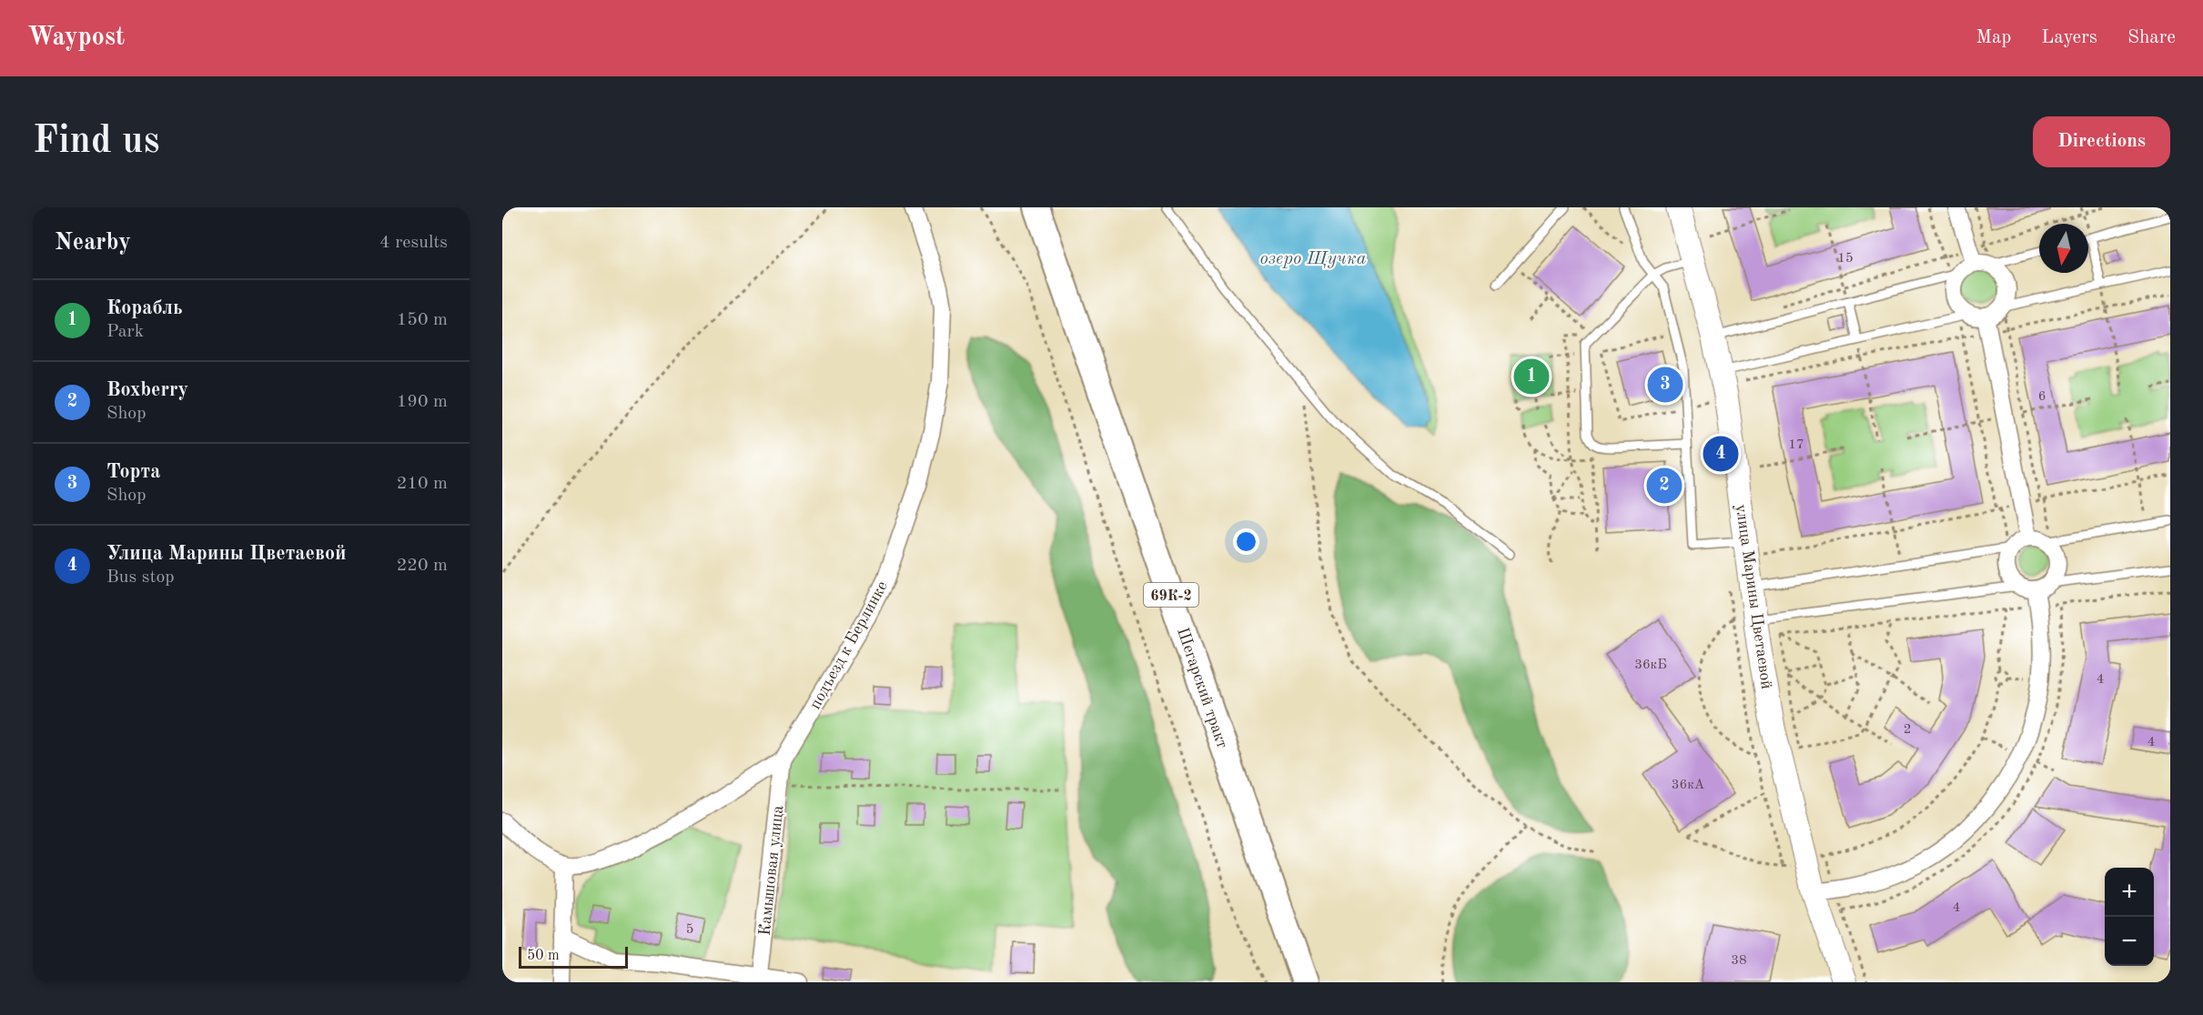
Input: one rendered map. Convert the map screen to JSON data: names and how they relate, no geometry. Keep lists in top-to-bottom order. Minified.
{"streets":{"main road":["69К-2","Шегарский тракт"],"street":["улица Марины Цветаевой","подъезд к Берлинке","Камышовая улица"]},"crossings":[["подъезд к Берлинке","Камышовая улица"]],"water":["озеро Щучка"],"house_numbers":["15","6","17","36кБ","4","2","4","36кА","4","5","38"],"scale_bar":"50 m","north":"bottom","page":{"header":"Waypost","nav":["Map","Layers","Share"],"buttons":"Directions","title":"Find us","heading":["Nearby","4 results"],"list":[{"mark":"1","name":"Корабль","note":"Park","value":"150 m"},{"mark":"2","name":"Boxberry","note":"Shop","value":"190 m"},{"mark":"3","name":"Торта","note":"Shop","value":"210 m"},{"mark":"4","name":"Улица Марины Цветаевой","note":"Bus stop","value":"220 m"}],"pins":["1","3","4","2"],"map_buttons":["+","−"],"scale":"50 m"}}
